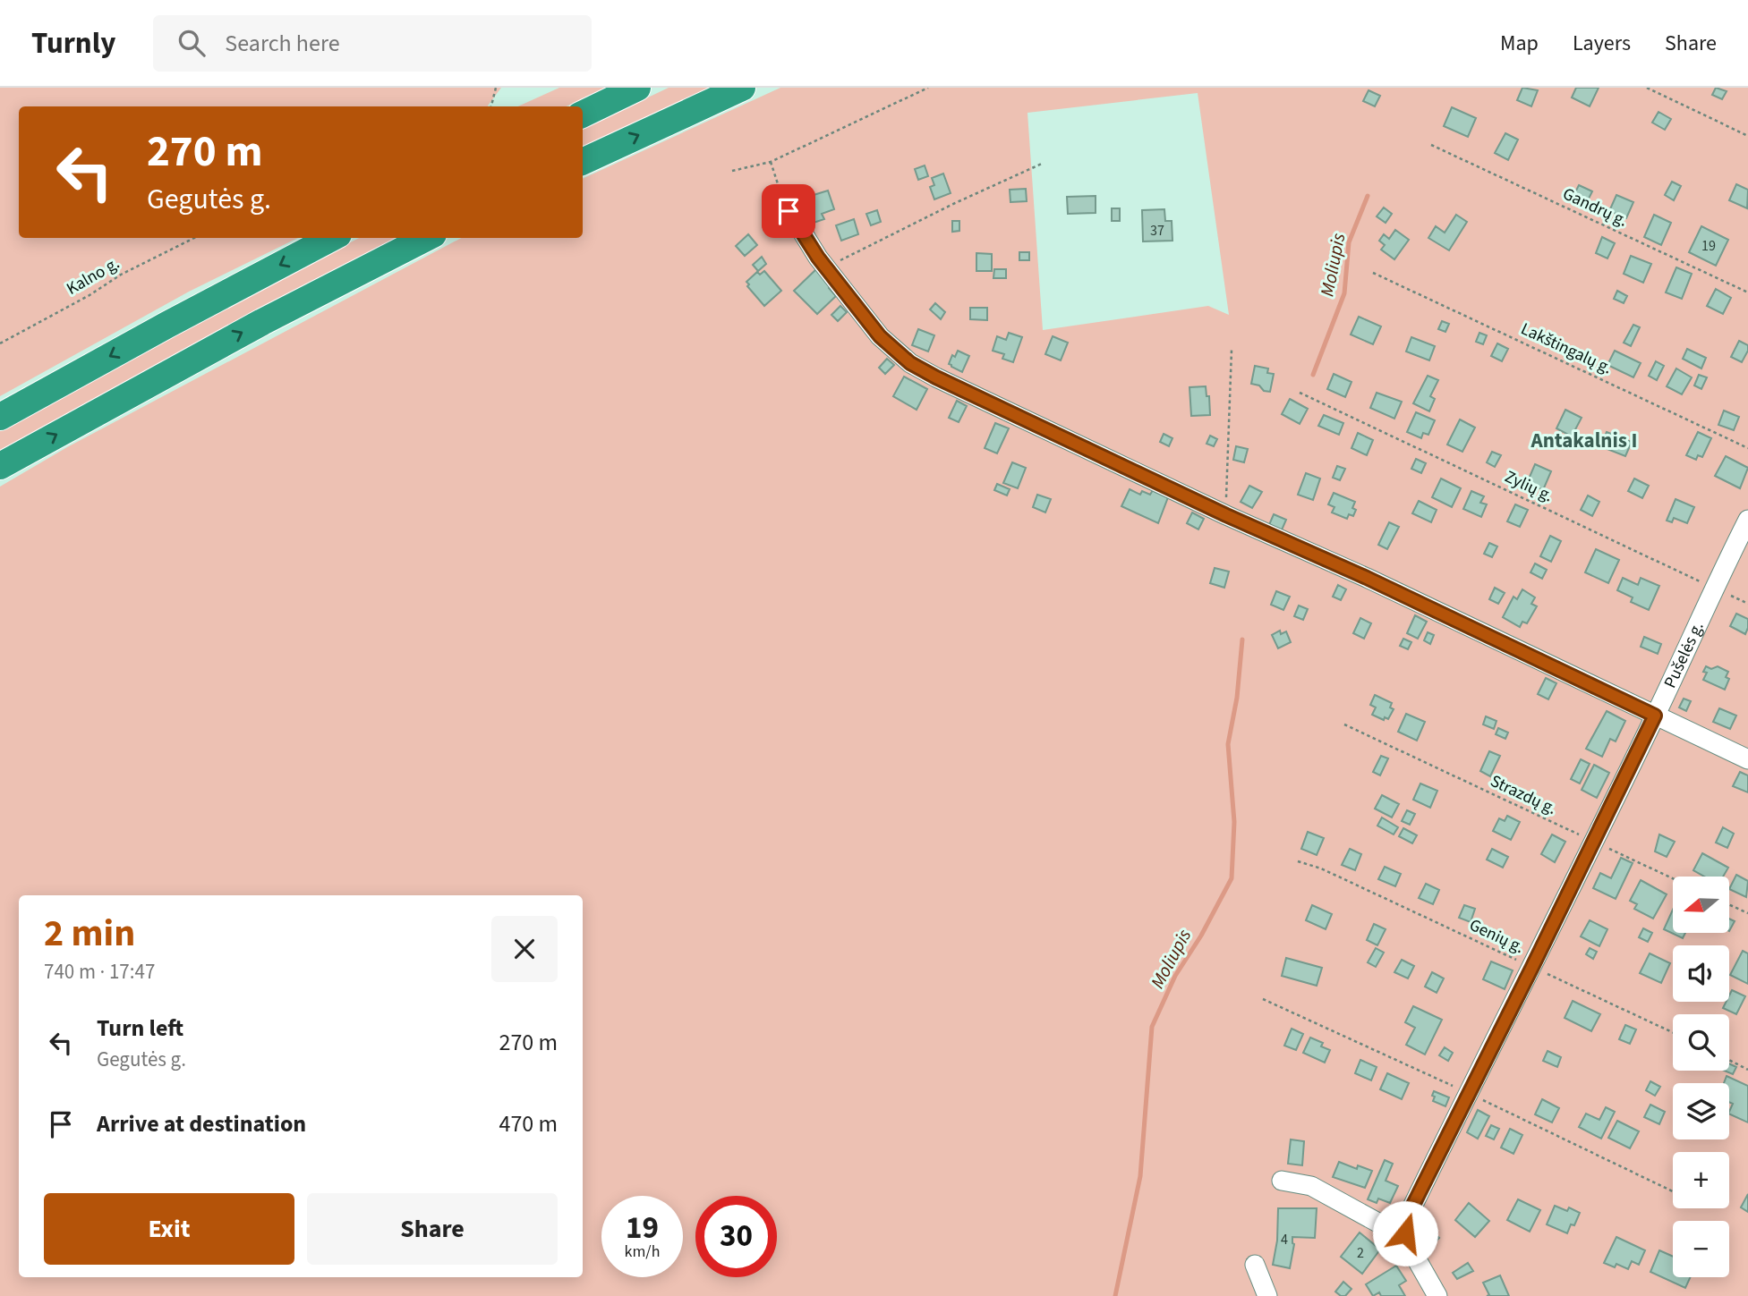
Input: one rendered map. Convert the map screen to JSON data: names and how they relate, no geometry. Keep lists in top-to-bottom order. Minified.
{"streets":{"street":["Pušelės g."],"path":["Gandrų g.","Kalno g.","Lakštingalų g.","Zylių g.","Strazdų g.","Genių g."]},"crossings":[["Zylių g.","Pušelės g."],["Pušelės g.","Strazdų g."],["Pušelės g.","Genių g."]],"districts":["Antakalnis I"],"water":["Moliupis"],"house_numbers":["37","19","4","2"],"north":"left","page":{"header":"Turnly","search":"Search here","nav":["Map","Layers","Share"],"turn":["270 m","Gegutės g."],"map_buttons":["+","−"],"heading":["2 min","740 m · 17:47"],"list":[{"name":"Turn left","note":"Gegutės g.","value":"270 m"},{"name":"Arrive at destination","value":"470 m"}],"buttons":["Exit","Share"],"speed":"19 km/h","limit":"30"}}
